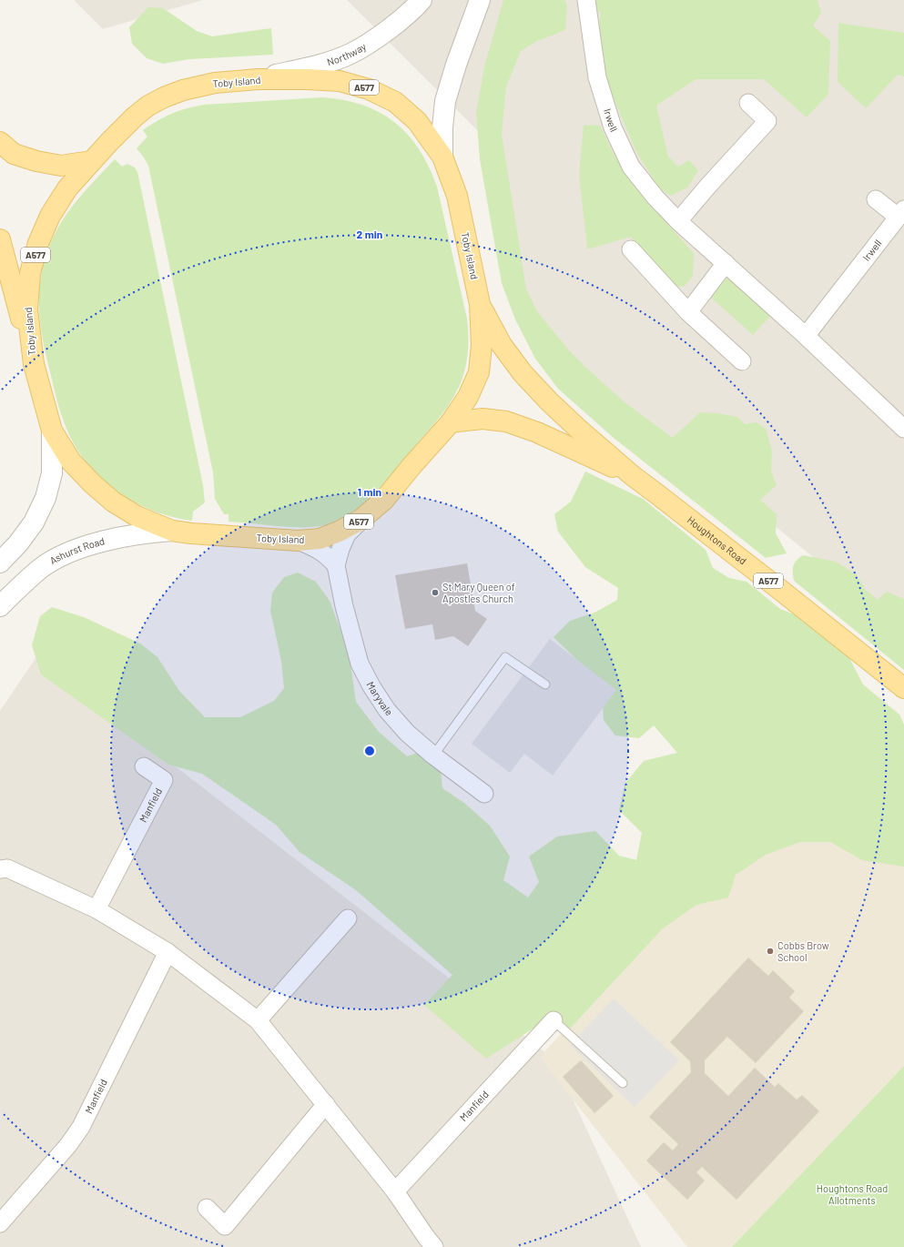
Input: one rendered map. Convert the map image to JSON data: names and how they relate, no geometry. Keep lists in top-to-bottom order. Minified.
{"streets":{"main road":["Toby Island","A577","Houghtons Road"],"street":["Northway","Irwell","Ashurst Road","Maryvale","Manfield"]},"crossings":[["Northway","Toby Island"],["Toby Island","A577"],["Toby Island","Houghtons Road"],["Toby Island","Ashurst Road"],["Toby Island","Maryvale"]],"parks":["Houghtons Road Allotments"],"places":["St Mary Queen of Apostles Church","Cobbs Brow School"],"rings":["2 min","1 min"]}
